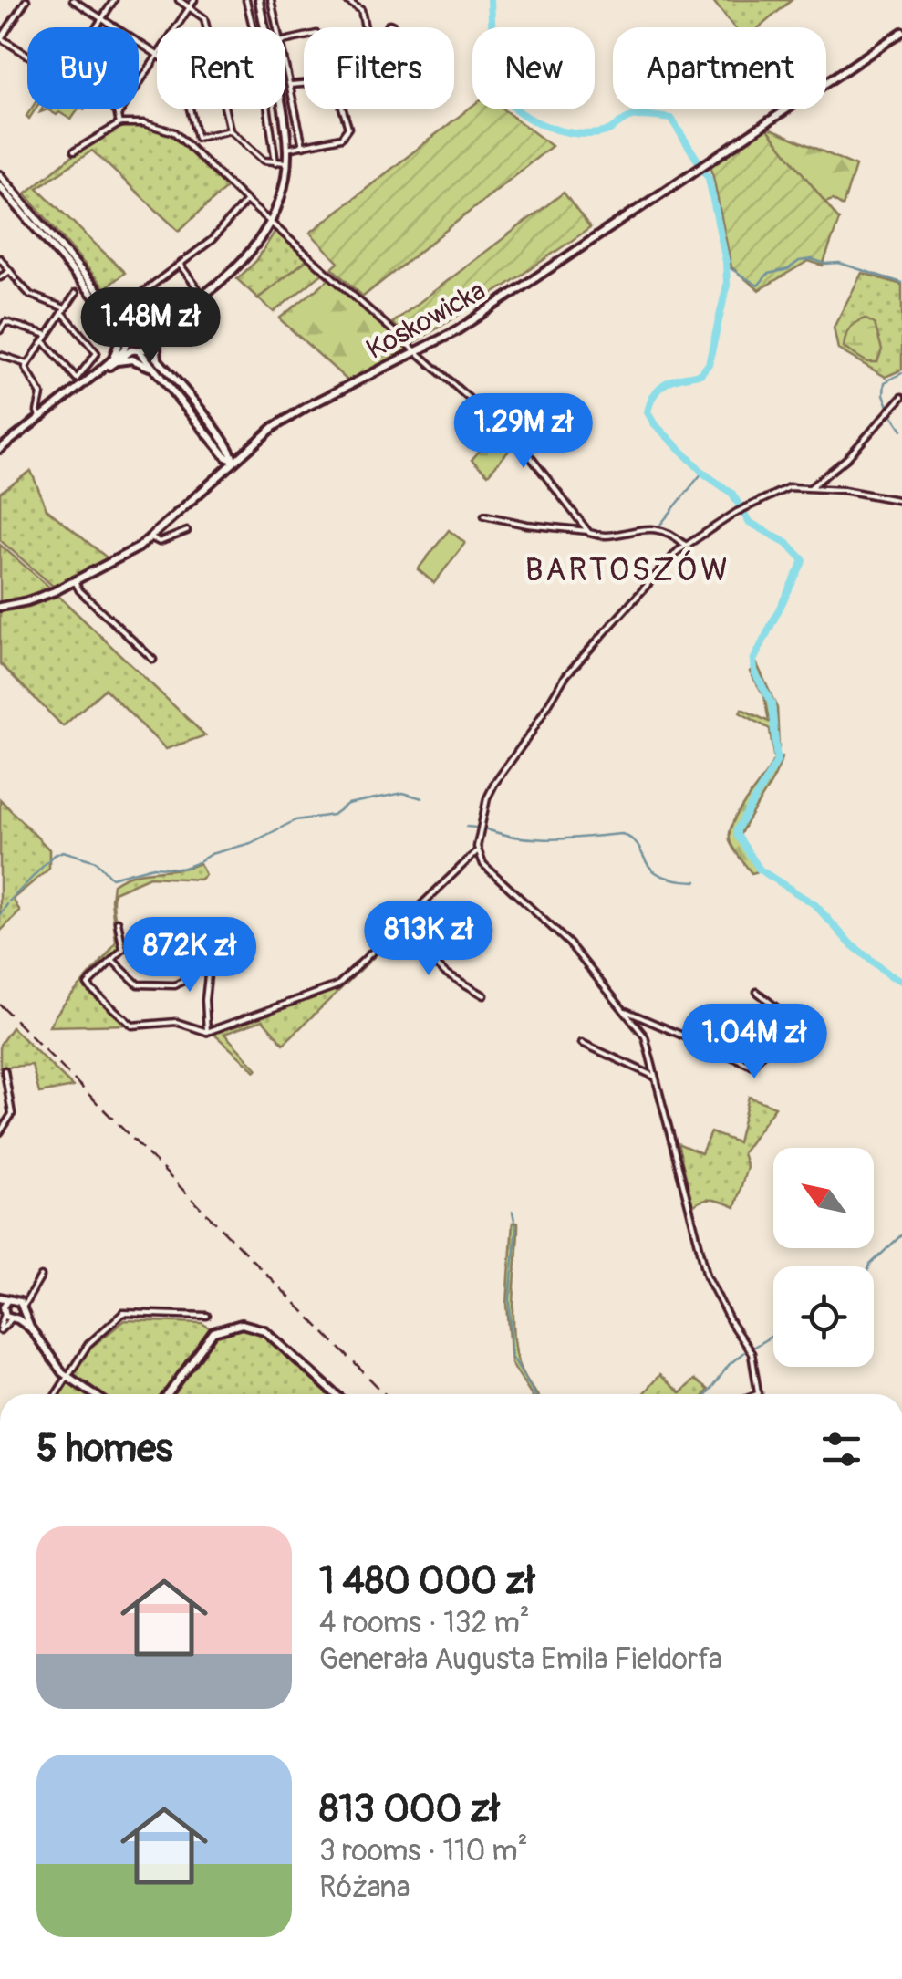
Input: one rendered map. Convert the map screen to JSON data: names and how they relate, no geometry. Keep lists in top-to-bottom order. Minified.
{"streets":{"street":["Koskowicka"]},"districts":["BARTOSZÓW"],"north":"top left","page":{"chip":["Buy","Rent","Filters","New","Apartment"],"price":["1.48M zł","1.29M zł","813K zł","872K zł","1.04M zł"],"heading":"5 homes","list":[{"name":"1 480 000 zł","note":"4 rooms · 132 m² · Generała Augusta Emila Fieldorfa"},{"name":"813 000 zł","note":"3 rooms · 110 m² · Różana"}]}}
